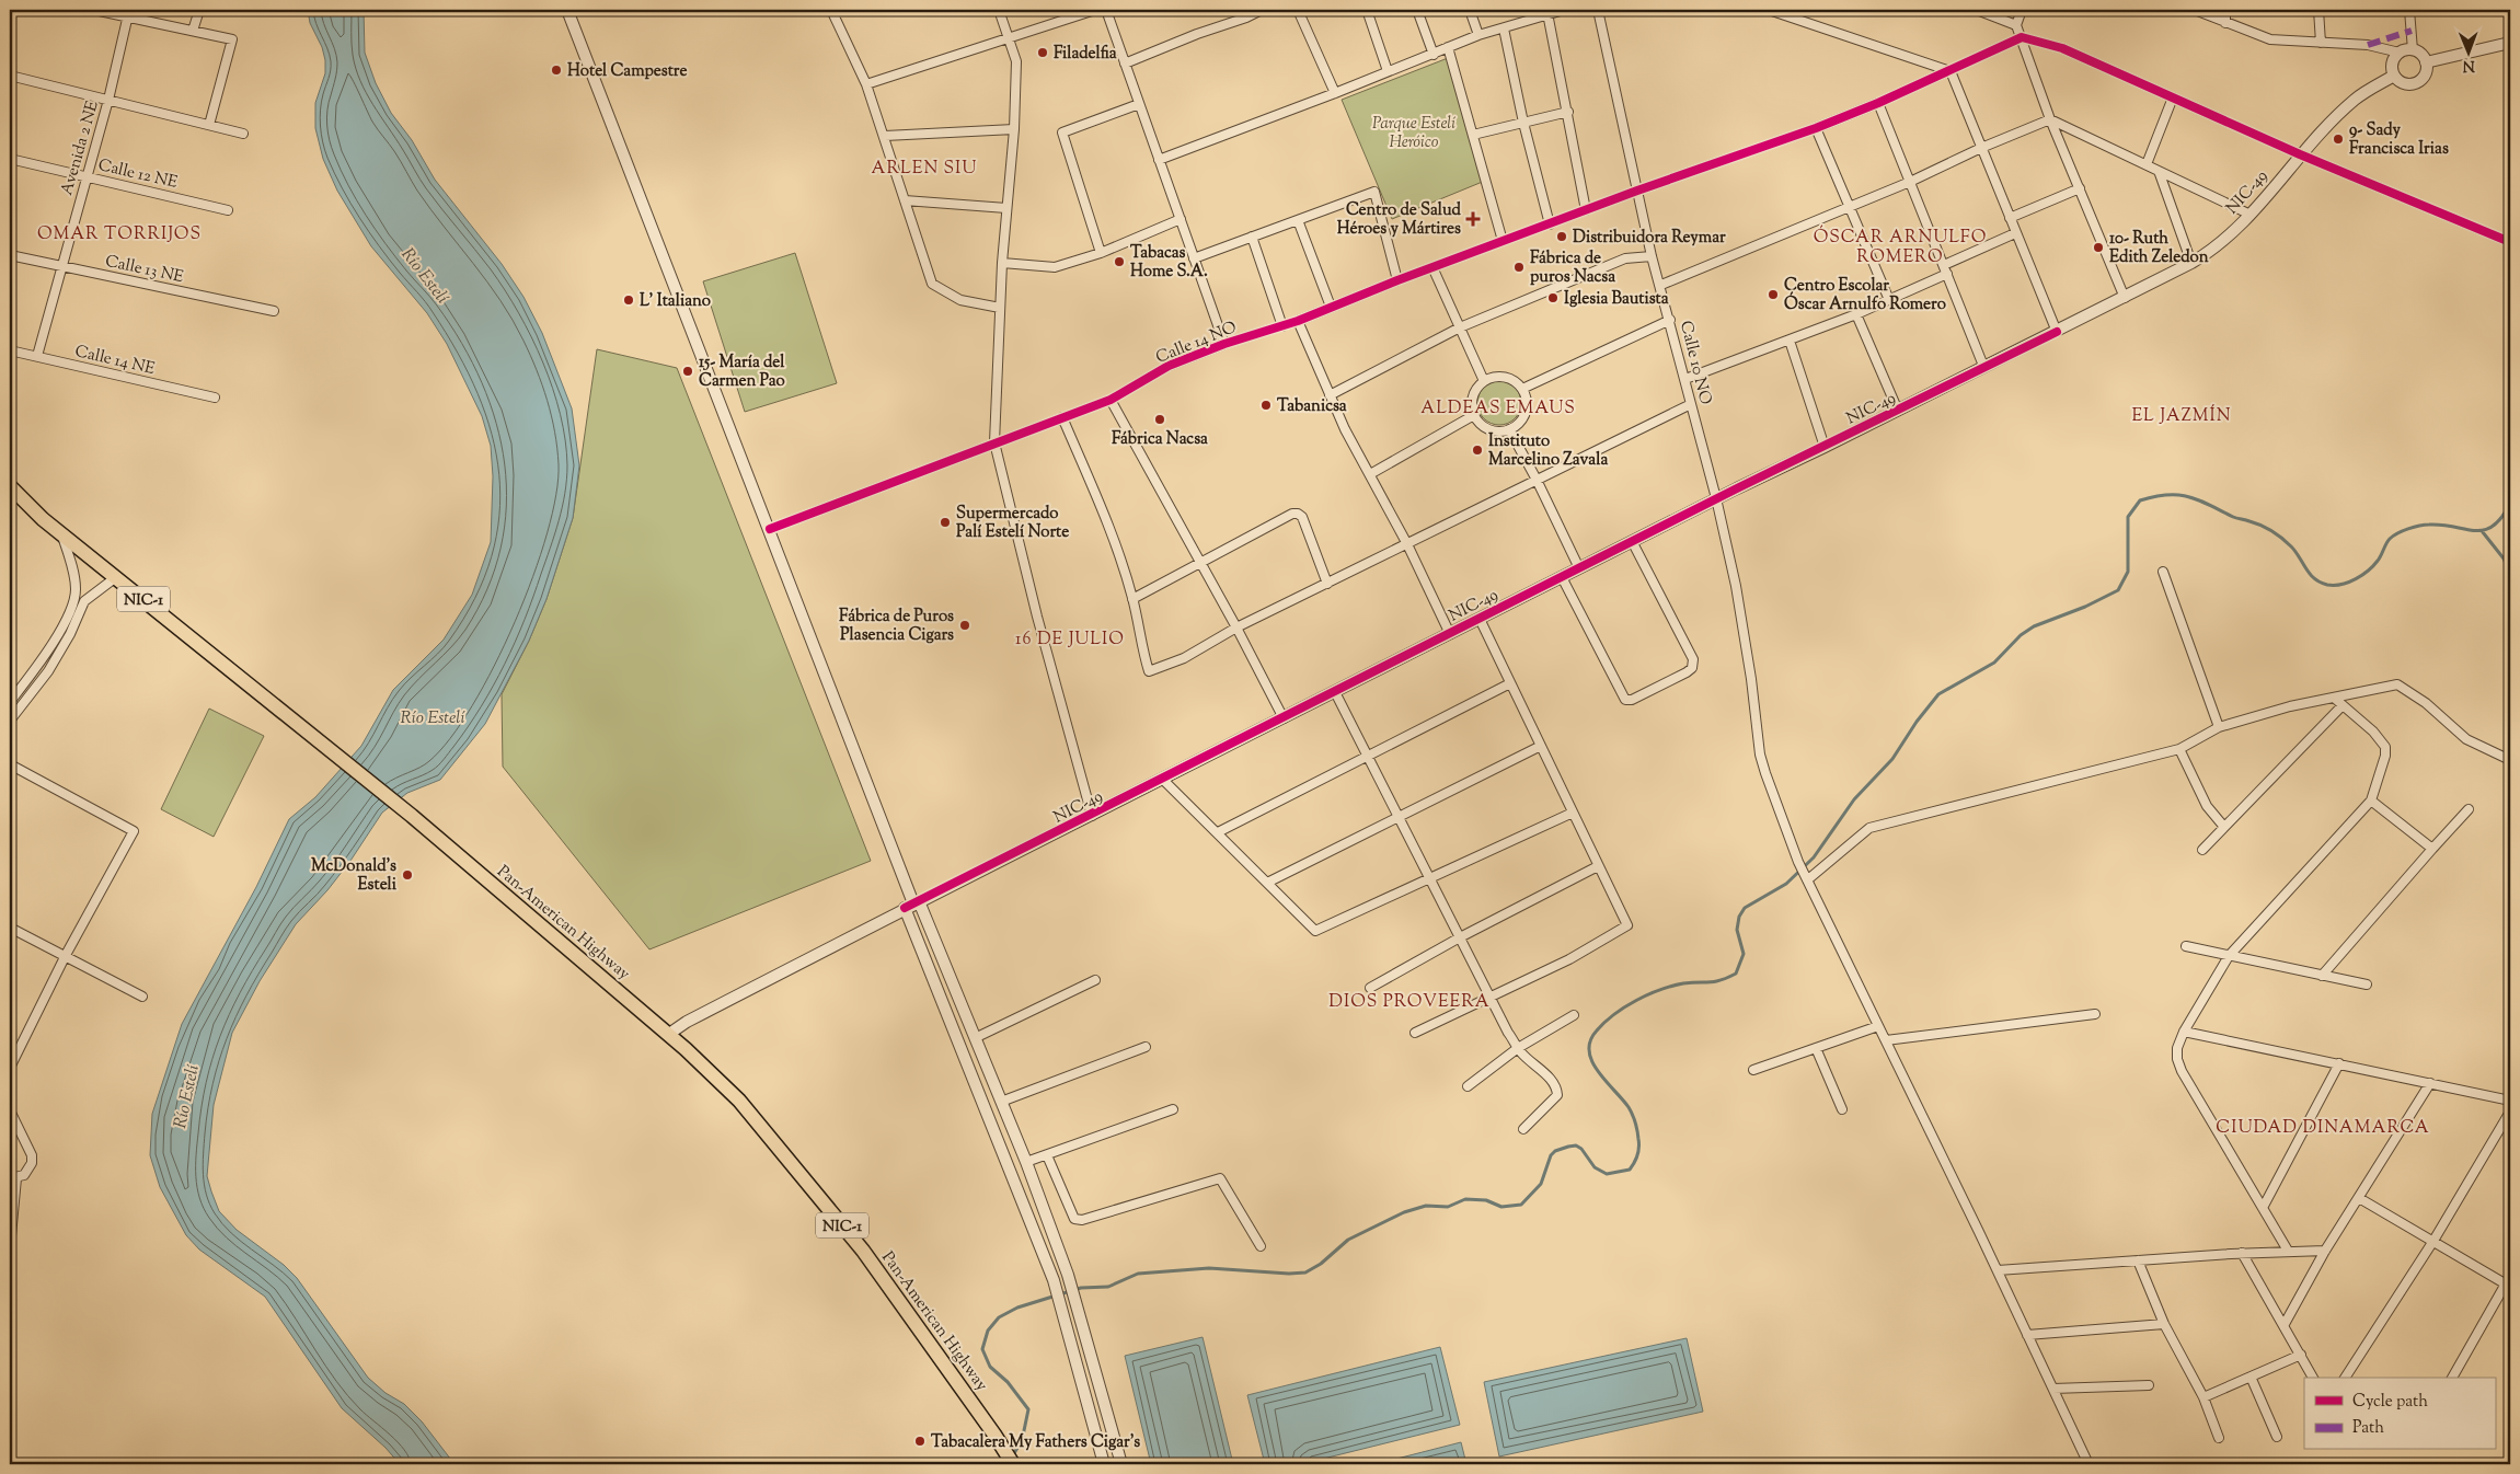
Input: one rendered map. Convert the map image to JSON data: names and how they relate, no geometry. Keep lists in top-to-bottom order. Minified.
{"streets":{"highway":["NIC-1","Pan-American Highway"],"street":["Avenida 2 NE","Calle 12 NE","NIC-49","Calle 13 NE","Calle 14 NO","Calle 14 NE","Calle 10 NO"]},"crossings":[["Avenida 2 NE","Calle 12 NE"],["Avenida 2 NE","Calle 13 NE"],["Avenida 2 NE","Calle 14 NE"],["NIC-49","Calle 10 NO"],["NIC-49","Pan-American Highway"],["Calle 14 NO","Calle 10 NO"]],"districts":["ARLEN SIU","OMAR TORRIJOS","ÓSCAR ARNULFO ROMERO","ALDEAS EMAUS","EL JAZMÍN","16 DE JULIO","DIOS PROVEERA","CIUDAD DINAMARCA"],"water":["Río Estelí"],"parks":["Parque Estelí Heróico"],"places":{"other":["Filadelfia","Hotel Campestre","9- Sady Francisca Irias","Distribuidora Reymar","10- Ruth Edith Zeledon","Tabacas Home S.A.","Fábrica de puros Nacsa","Centro Escolar Óscar Arnulfo Romero","Iglesia Bautista","L' Italiano","15- María del Carmen Pao","Tabanicsa","Fábrica Nacsa","Instituto Marcelino Zavala","Supermercado Palí Estelí Norte","Fábrica de Puros Plasencia Cigars","McDonald's Esteli","Tabacalera My Fathers Cigar's"],"health":["Centro de Salud Héroes y Mártires"]},"legend":["Cycle path","Path"],"north":"bottom"}
